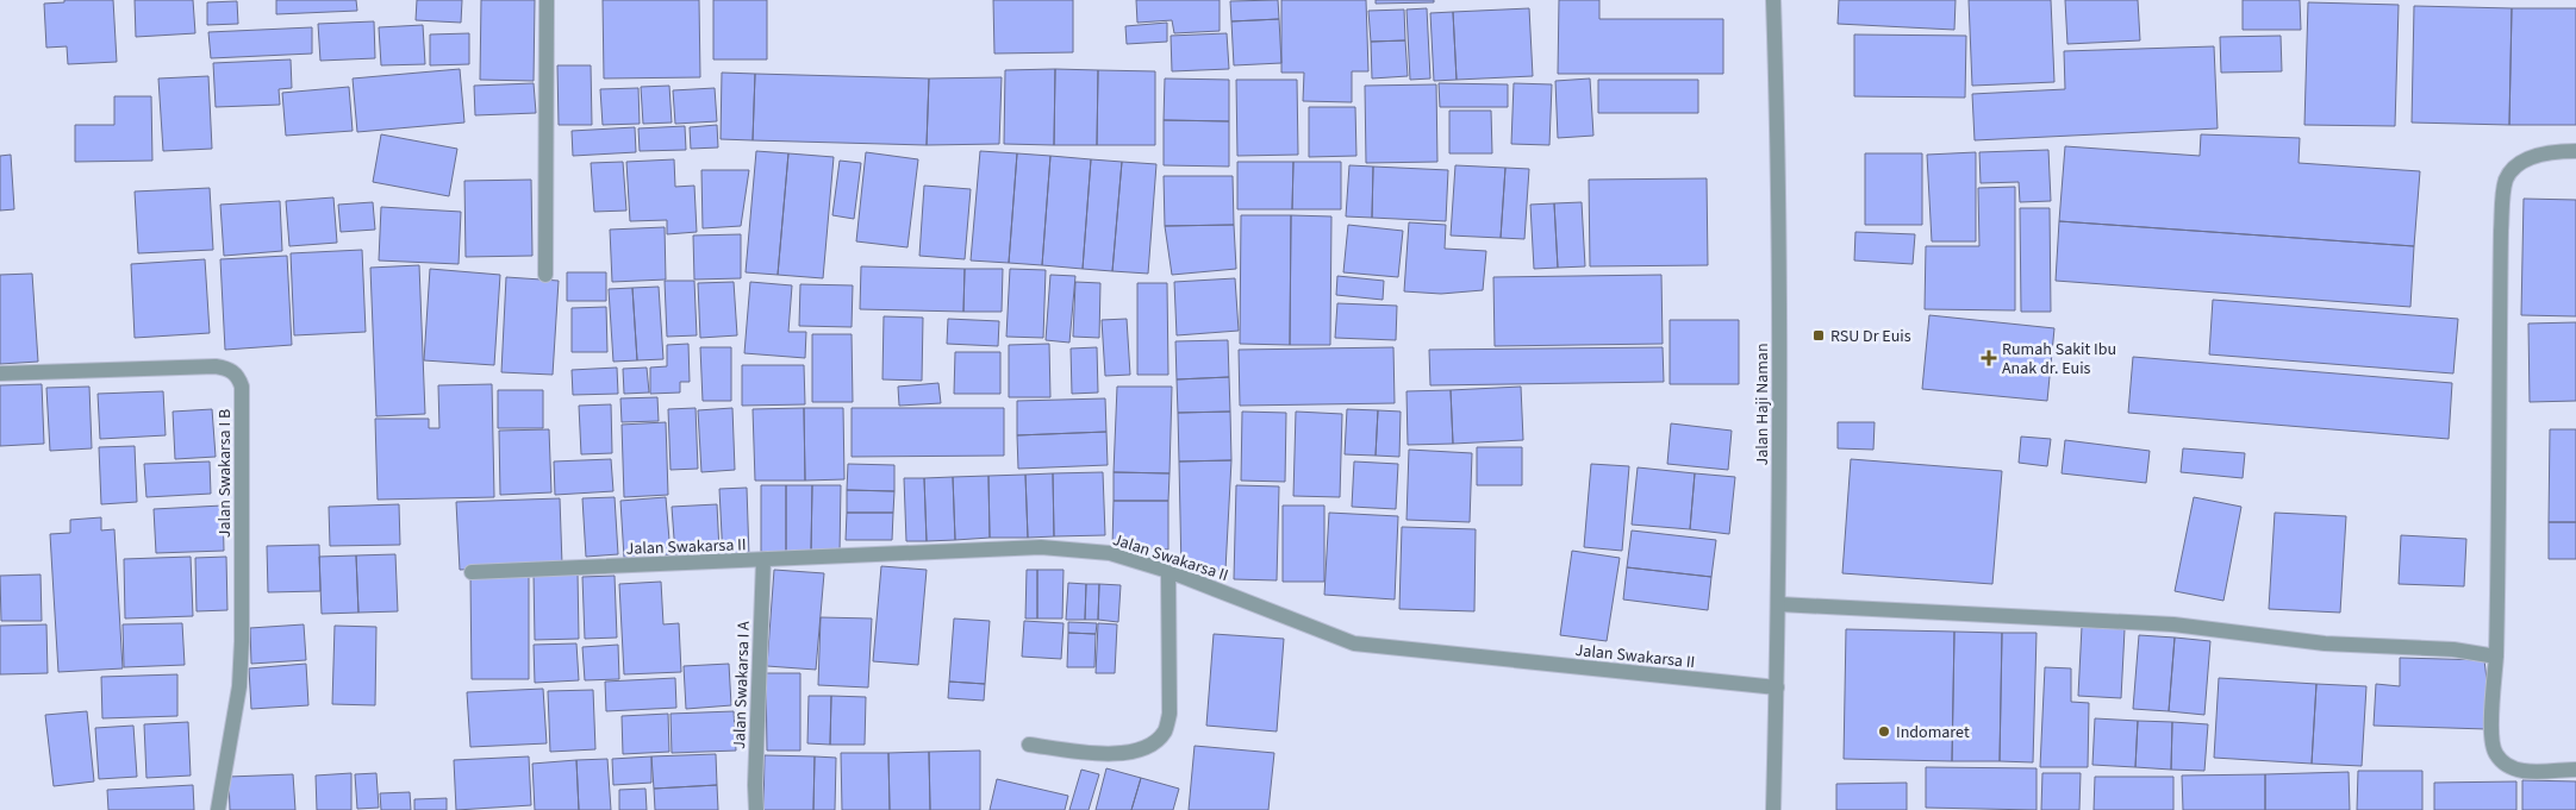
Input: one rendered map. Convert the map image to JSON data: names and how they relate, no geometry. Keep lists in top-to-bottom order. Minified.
{"streets":{"street":["Jalan Haji Naman","Jalan Swakarsa I B","Jalan Swakarsa II","Jalan Swakarsa I A"]},"crossings":[["Jalan Haji Naman","Jalan Swakarsa II"],["Jalan Swakarsa II","Jalan Swakarsa I A"]],"places":{"transit":["RSU Dr Euis"],"health":["Rumah Sakit Ibu Anak dr. Euis"],"other":["Indomaret"]}}
